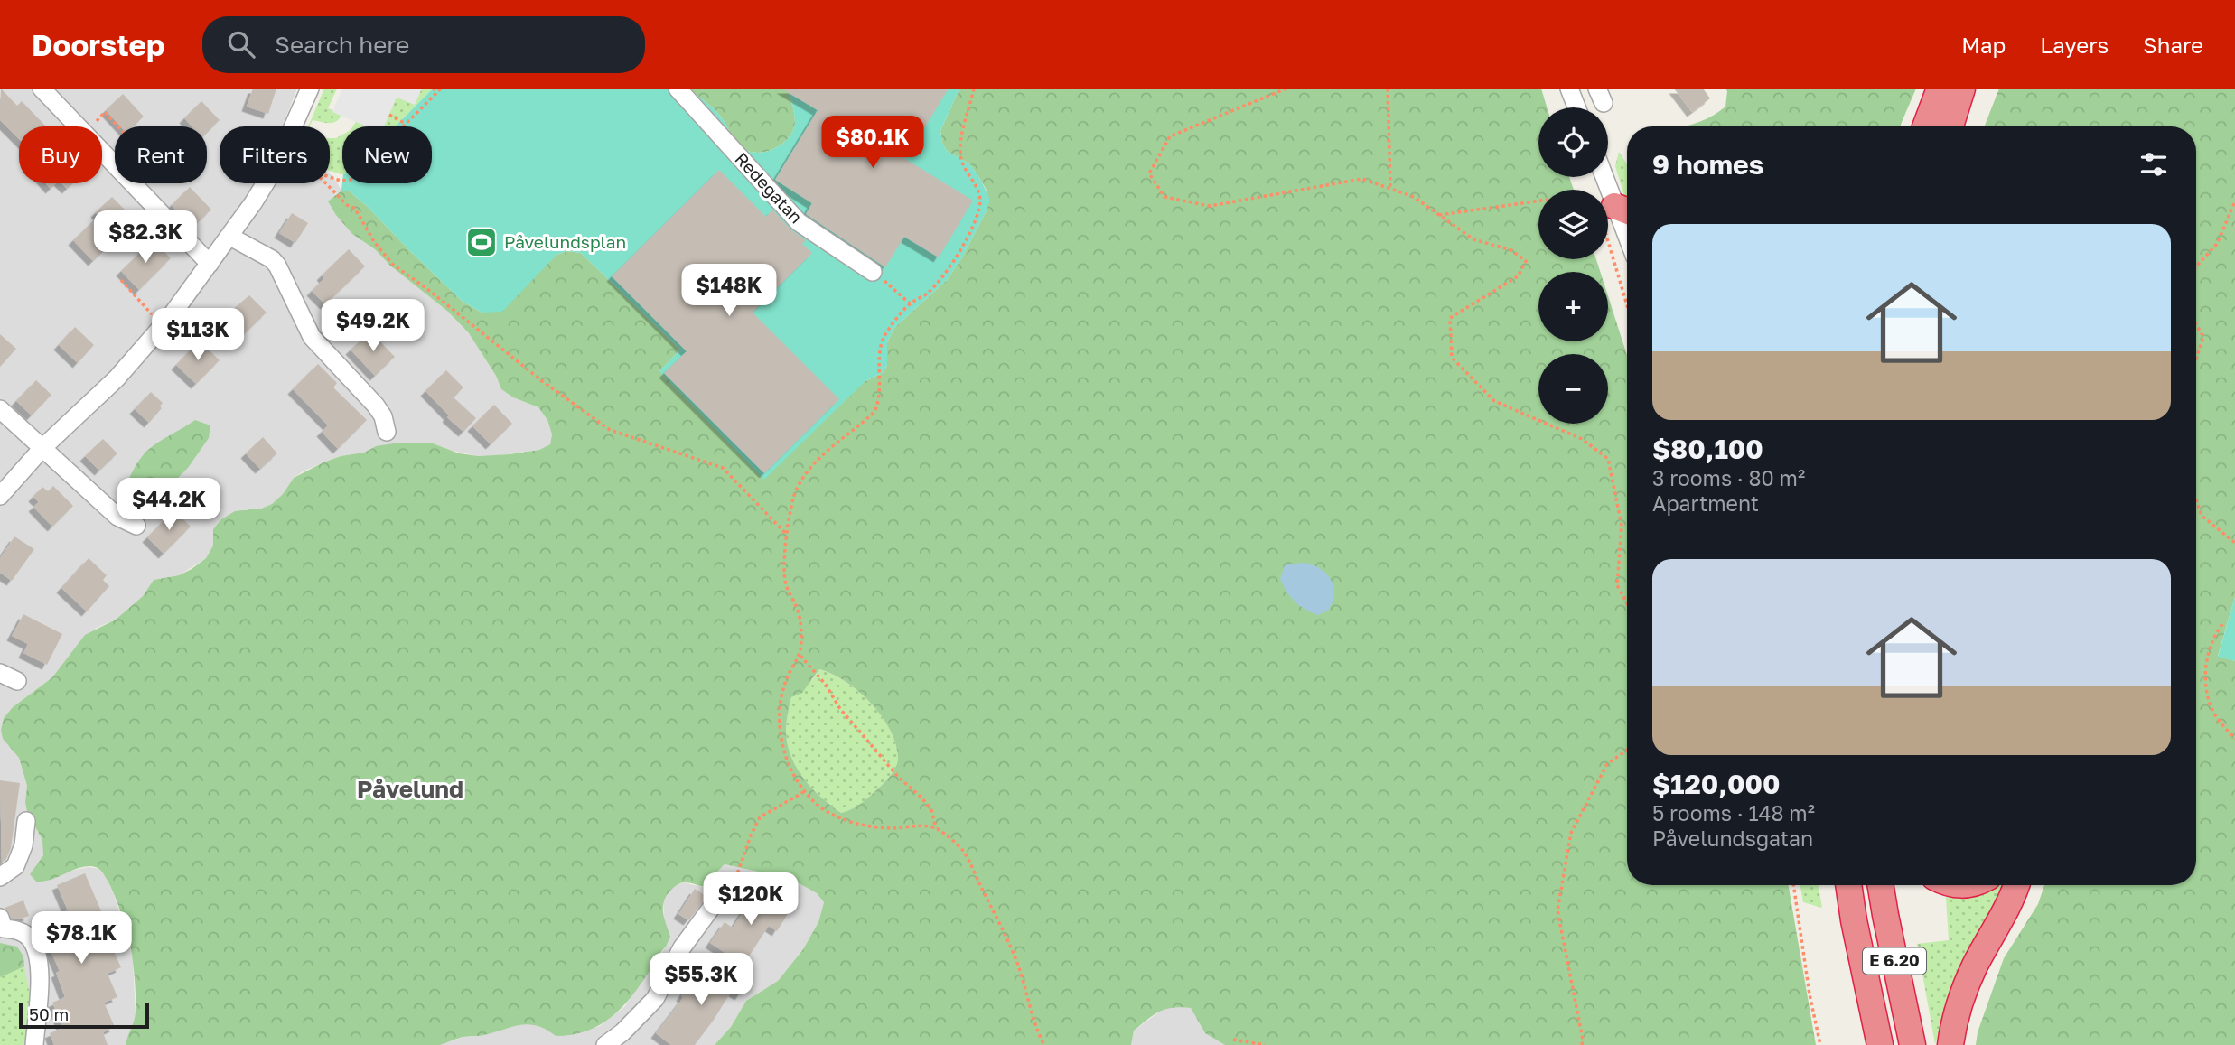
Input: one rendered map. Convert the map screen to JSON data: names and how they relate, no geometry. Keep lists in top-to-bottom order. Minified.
{"streets":{"highway":["E 6.20"],"street":["Redegatan"]},"districts":["Påvelund"],"places":{"sports":["Påvelundsplan"]},"scale_bar":"50 m","page":{"header":"Doorstep","search":"Search here","nav":["Map","Layers","Share"],"map_buttons":["+","−"],"price":["$80.1K","$82.3K","$148K","$49.2K","$113K","$44.2K","$120K","$78.1K","$55.3K"],"chip":["Buy","Rent","Filters","New"],"heading":"9 homes","list":[{"name":"$80,100","note":"3 rooms · 80 m² · Apartment"},{"name":"$120,000","note":"5 rooms · 148 m² · Påvelundsgatan"}],"scale":"50 m"}}
